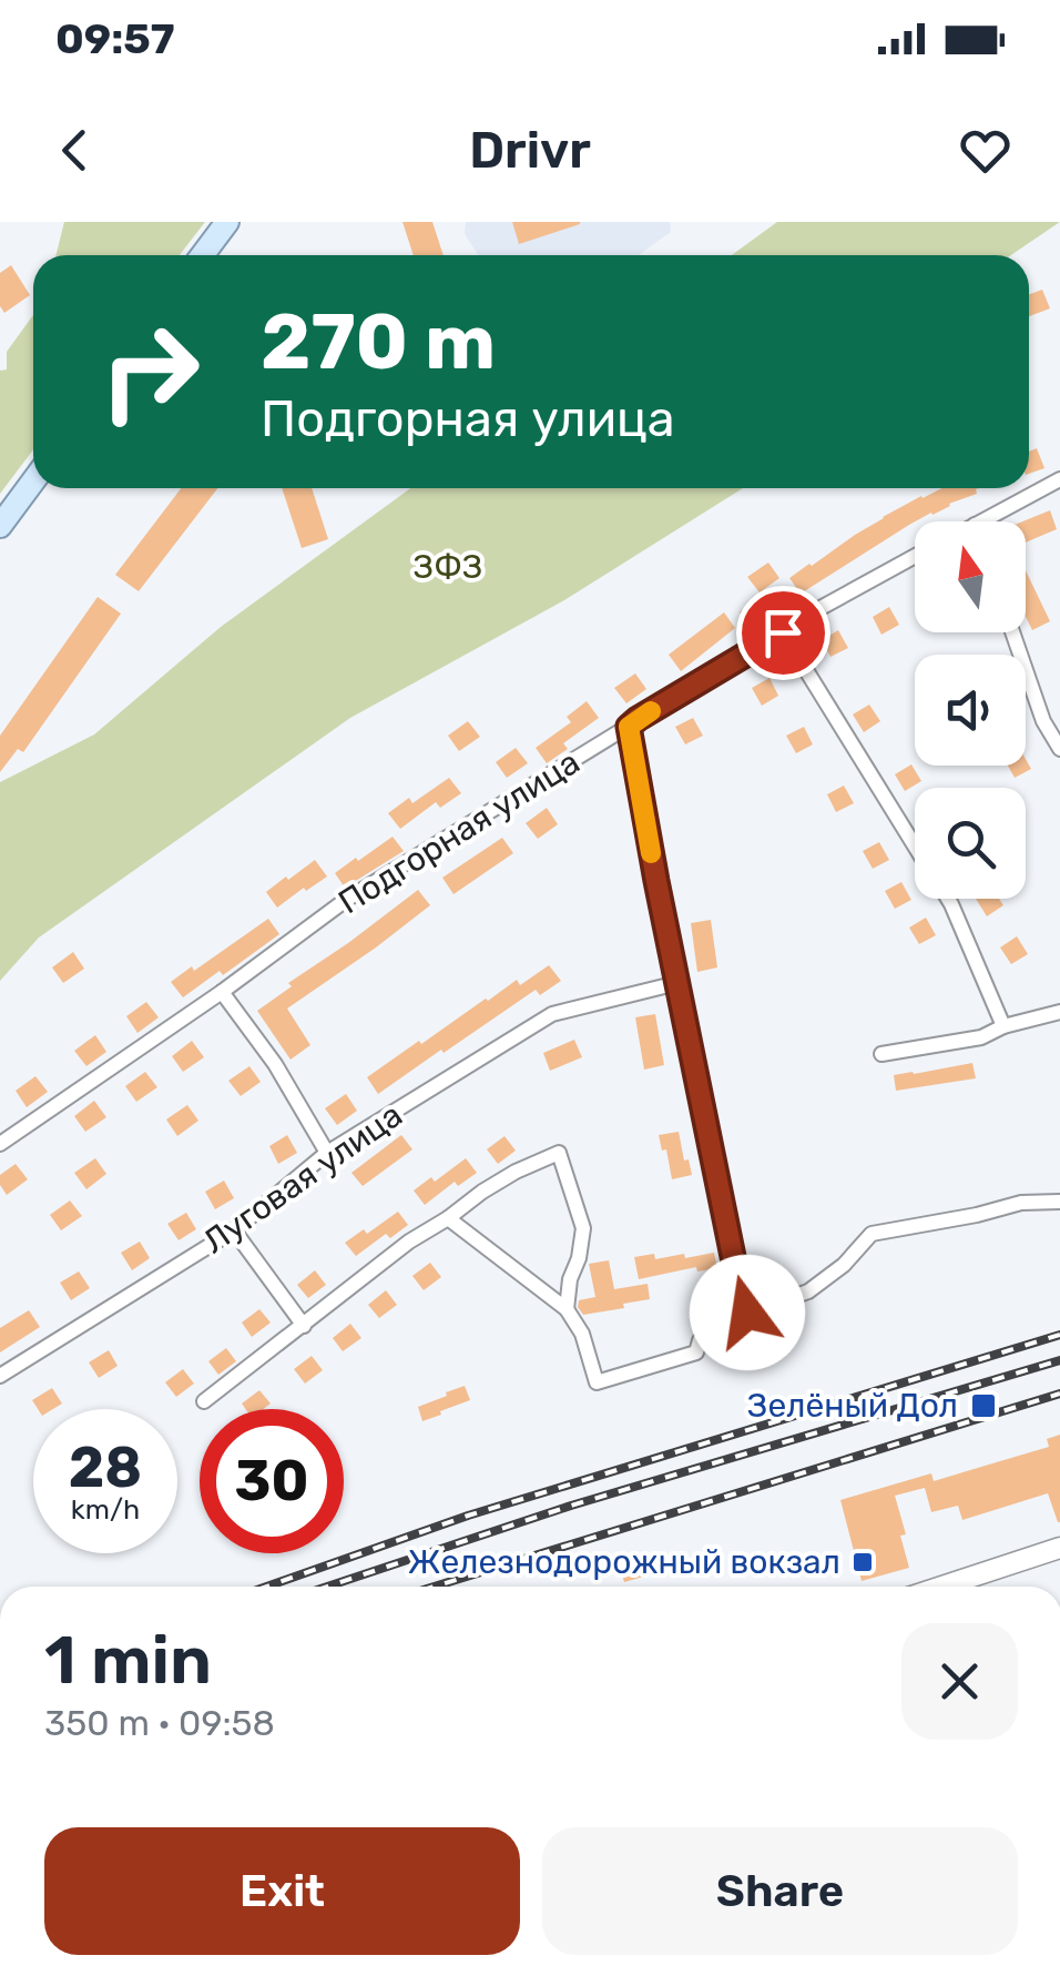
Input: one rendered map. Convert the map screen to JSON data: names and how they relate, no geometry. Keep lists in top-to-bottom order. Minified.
{"streets":{"street":["Подгорная улица","Луговая улица"]},"parks":["ЗФЗ"],"places":{"transit":["Зелёный Дол","Железнодорожный вокзал"]},"north":"top","page":{"status":"09:57","header":"Drivr","turn":["270 m","Подгорная улица"],"speed":"28 km/h","limit":"30","heading":["1 min","350 m · 09:58"],"buttons":["Exit","Share"]}}
